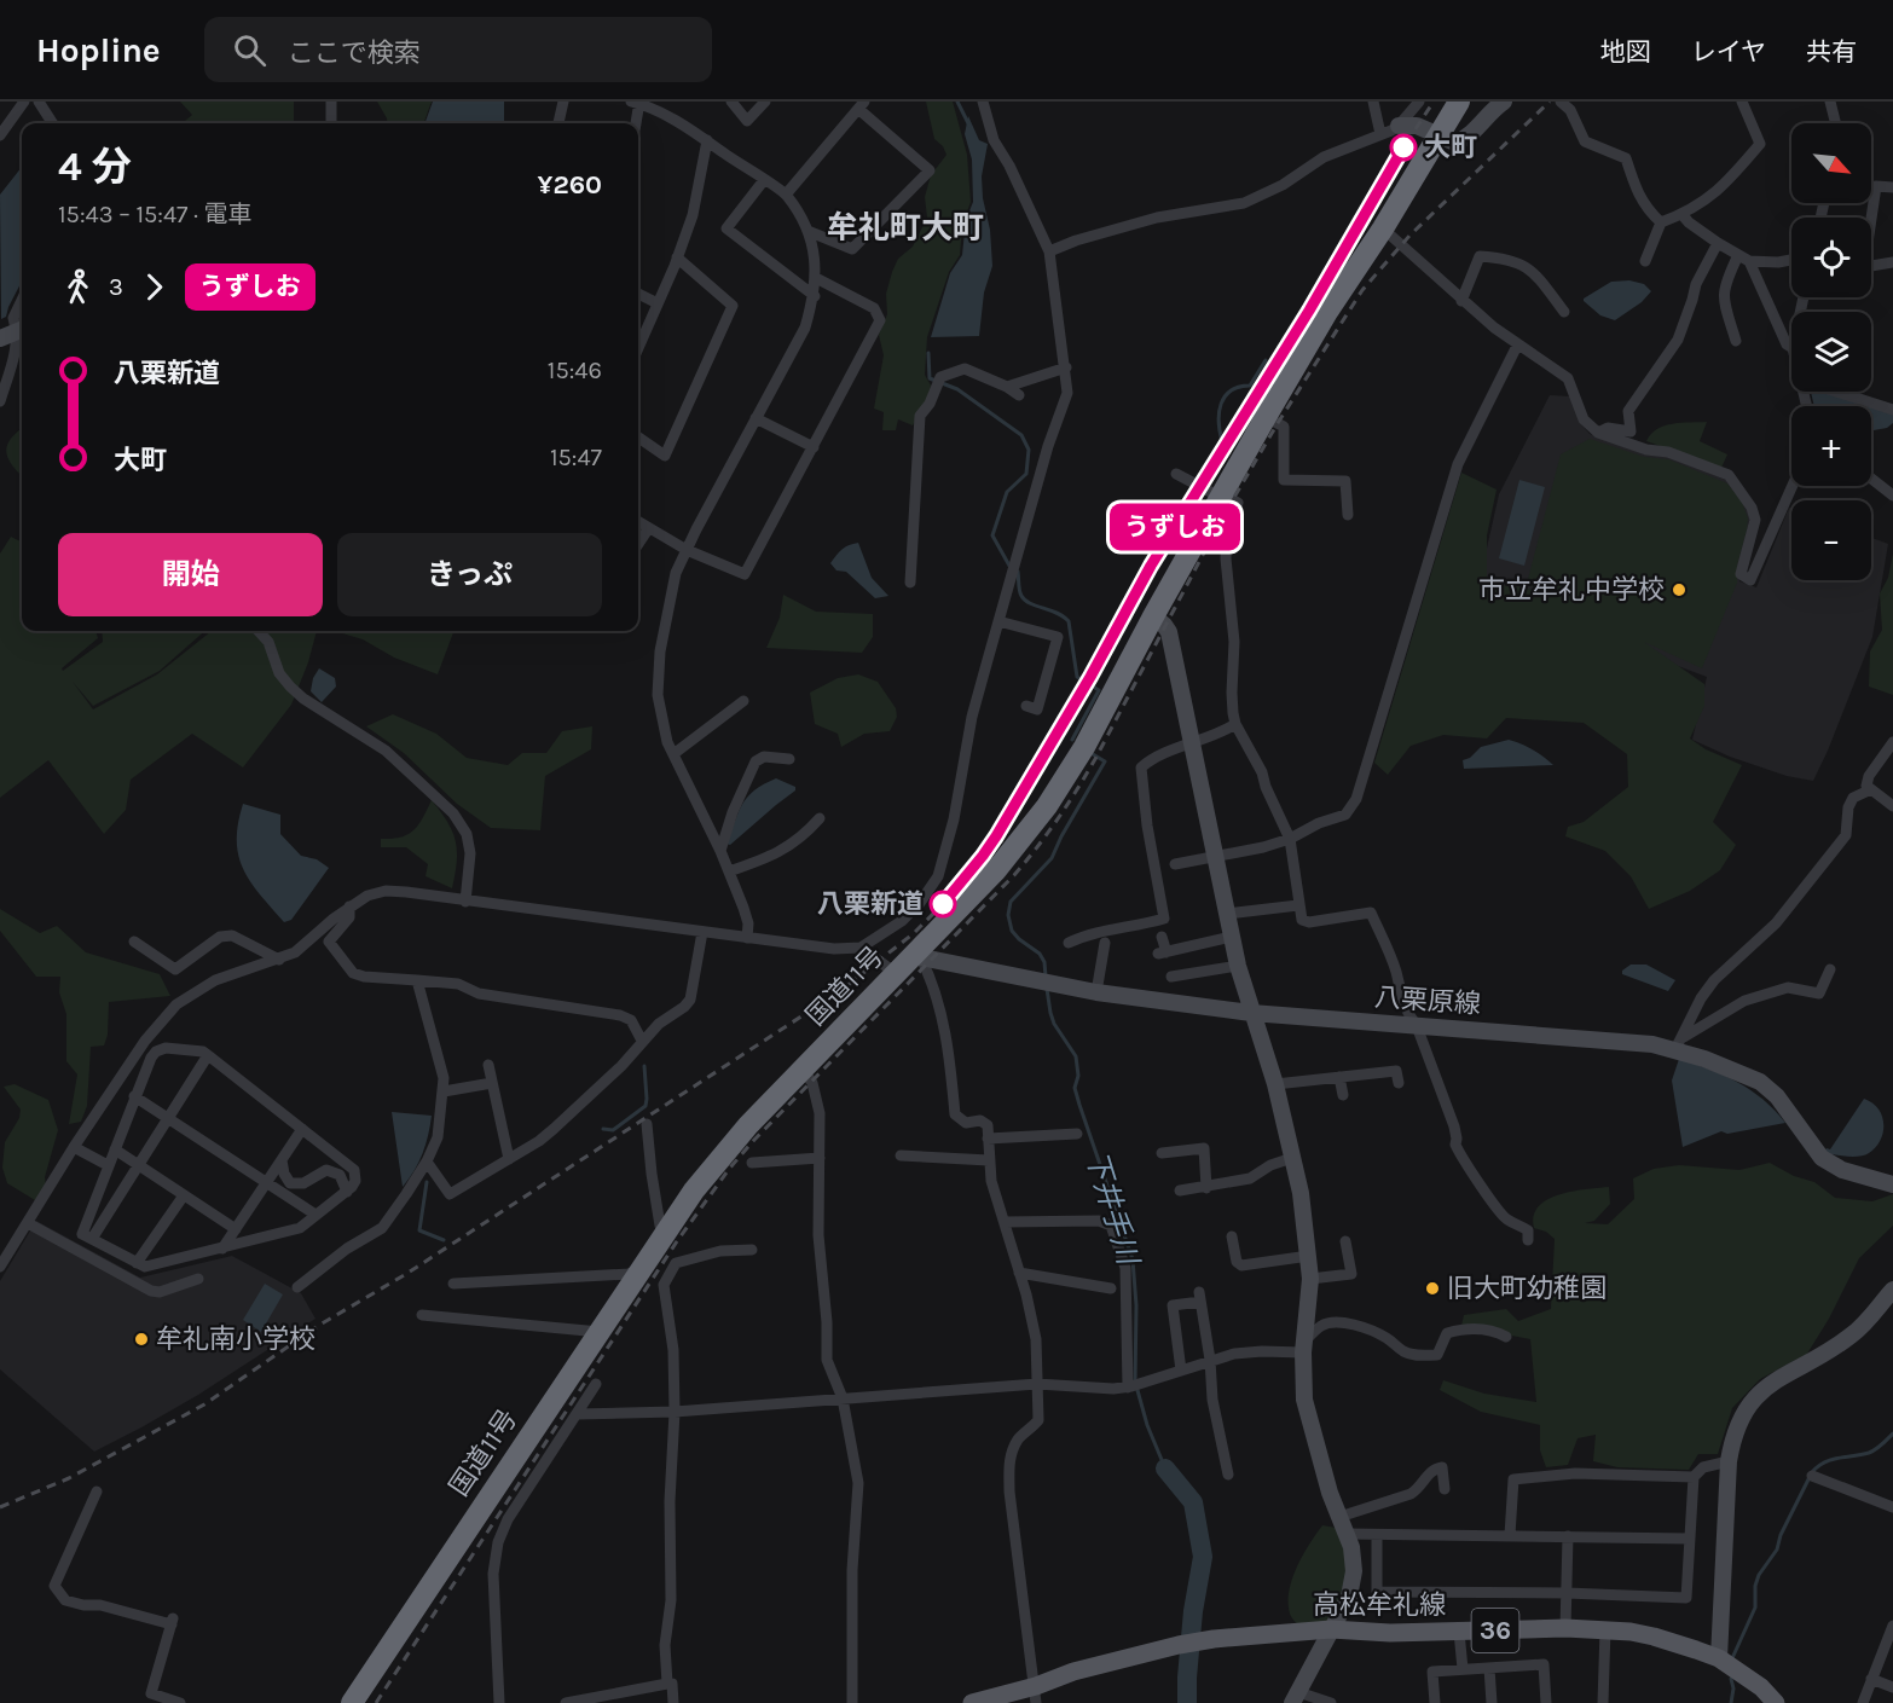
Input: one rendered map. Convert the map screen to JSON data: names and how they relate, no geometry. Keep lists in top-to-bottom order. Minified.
{"streets":{"highway":["国道11号"],"main road":["高松牟礼線","36"],"street":["八栗原線"]},"crossings":[["国道11号","八栗原線"]],"districts":["牟礼町大町"],"water":["下井手川"],"places":["大町","市立牟礼中学校","八栗新道","旧大町幼稚園","牟礼南小学校"],"north":"bottom right","page":{"header":"Hopline","search":"ここで検索","nav":["地図","レイヤ","共有"],"on_map":"うずしお","map_buttons":["+","−"],"heading":["4 分","15:43 – 15:47 · 電車","¥260"],"legs":["3","うずしお"],"list":[{"name":"八栗新道","value":"15:46"},{"name":"大町","value":"15:47"}],"buttons":["開始","きっぷ"]}}
